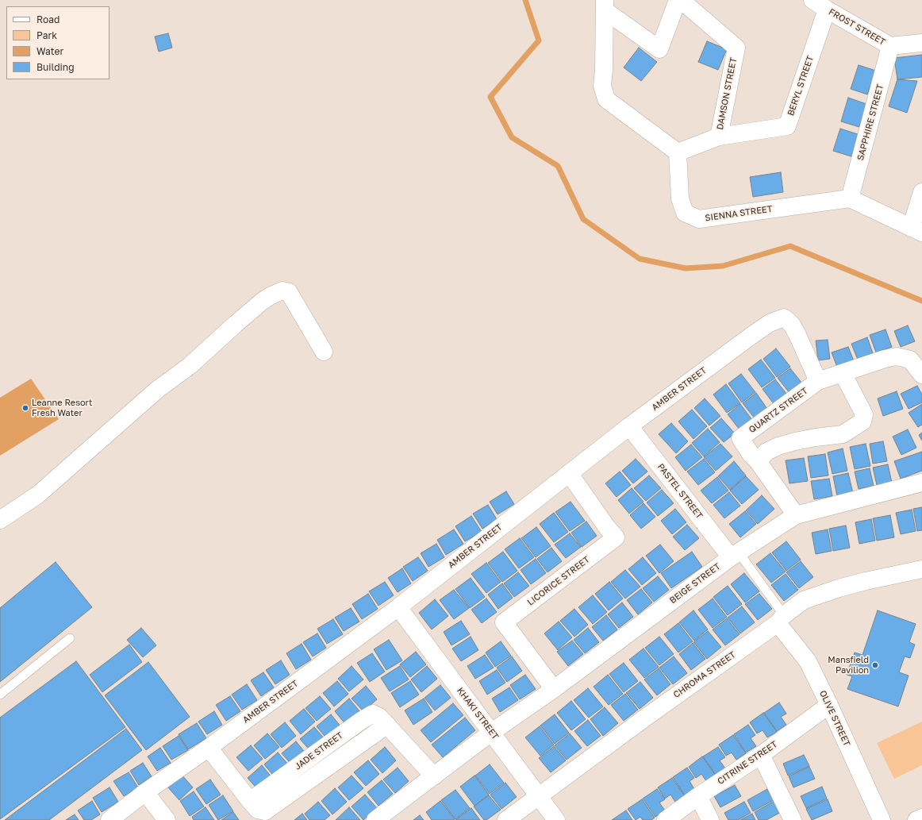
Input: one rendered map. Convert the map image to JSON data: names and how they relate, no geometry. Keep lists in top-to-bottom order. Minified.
{"streets":{"street":["FROST STREET","BERYL STREET","DAMSON STREET","SAPPHIRE STREET","SIENNA STREET","AMBER STREET","QUARTZ STREET","PASTEL STREET","LICORICE STREET","BEIGE STREET","CHROMA STREET","KHAKI STREET","OLIVE STREET","JADE STREET","CITRINE STREET"]},"crossings":[["FROST STREET","BERYL STREET"],["FROST STREET","SAPPHIRE STREET"],["BERYL STREET","DAMSON STREET"],["BERYL STREET","SIENNA STREET"],["SAPPHIRE STREET","SIENNA STREET"],["AMBER STREET","QUARTZ STREET"],["AMBER STREET","PASTEL STREET"],["AMBER STREET","LICORICE STREET"],["AMBER STREET","KHAKI STREET"],["AMBER STREET","JADE STREET"],["QUARTZ STREET","BEIGE STREET"],["PASTEL STREET","BEIGE STREET"],["LICORICE STREET","BEIGE STREET"],["BEIGE STREET","KHAKI STREET"],["CHROMA STREET","KHAKI STREET"],["CHROMA STREET","OLIVE STREET"],["OLIVE STREET","CITRINE STREET"]],"places":["Leanne Resort Fresh Water","Mansfield Pavilion"],"legend":["Road","Park","Water","Building"]}
